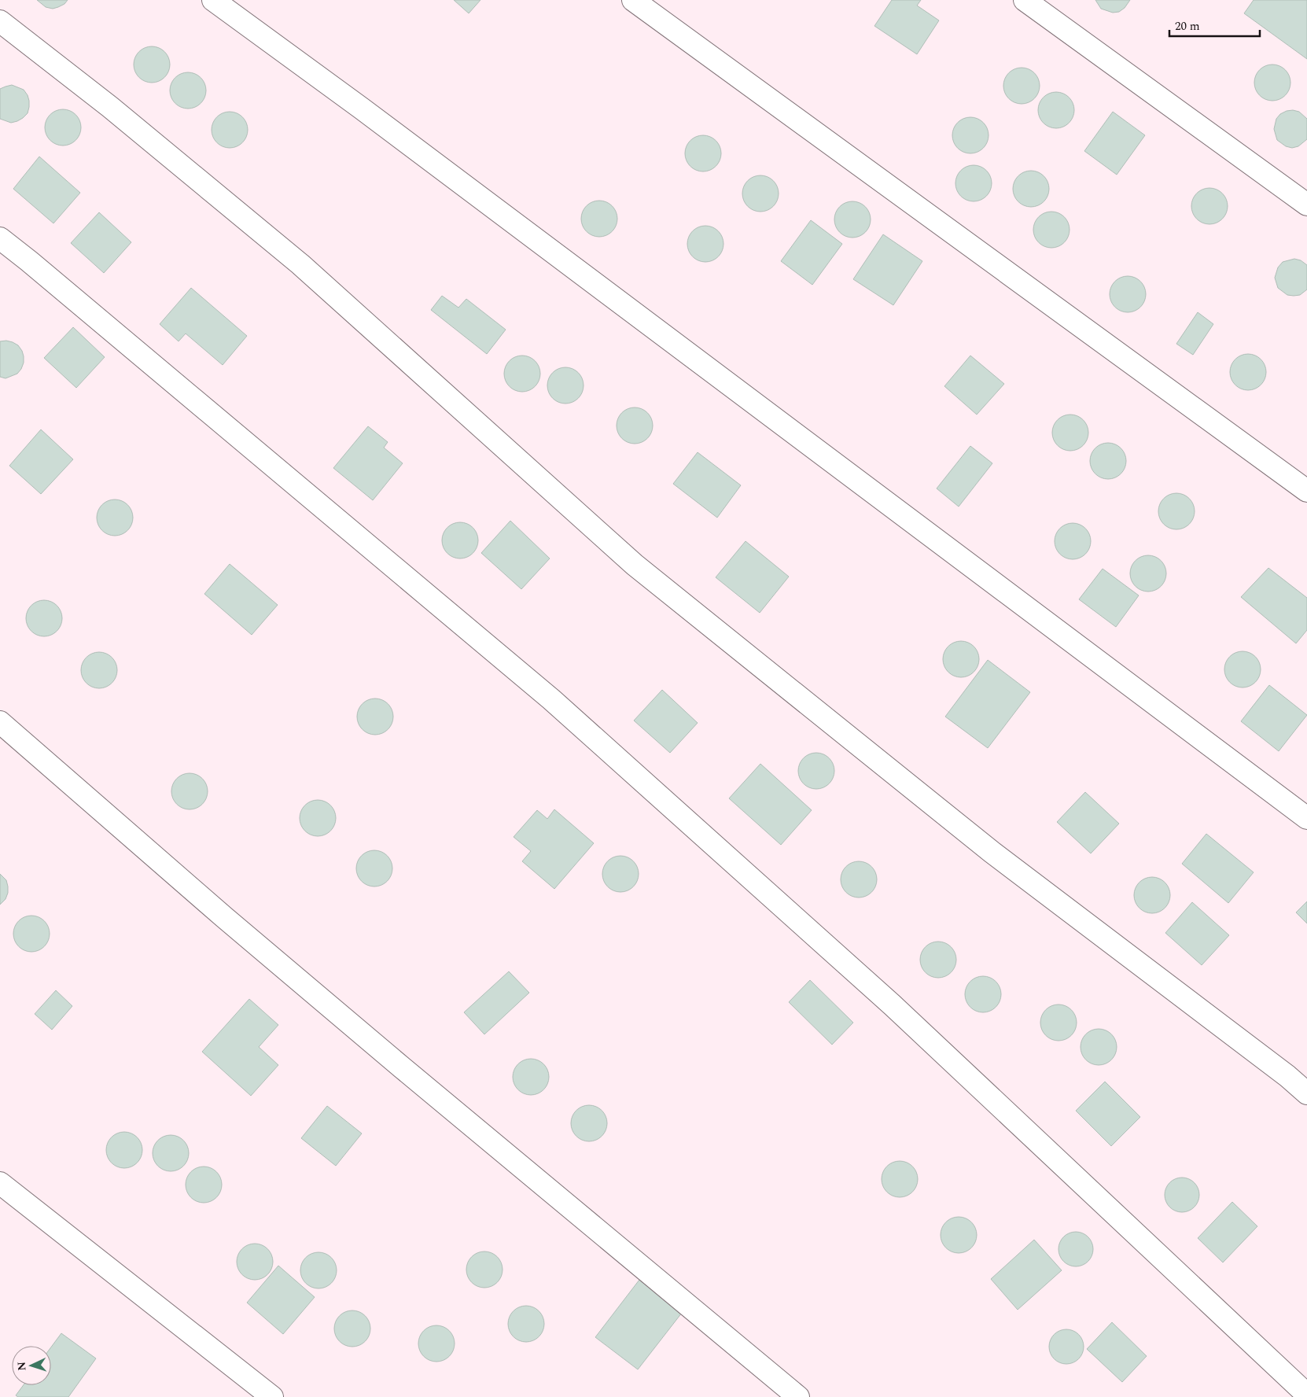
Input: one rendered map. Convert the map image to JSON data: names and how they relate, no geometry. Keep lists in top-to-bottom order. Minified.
{"scale_bar":"20 m","north":"left"}
